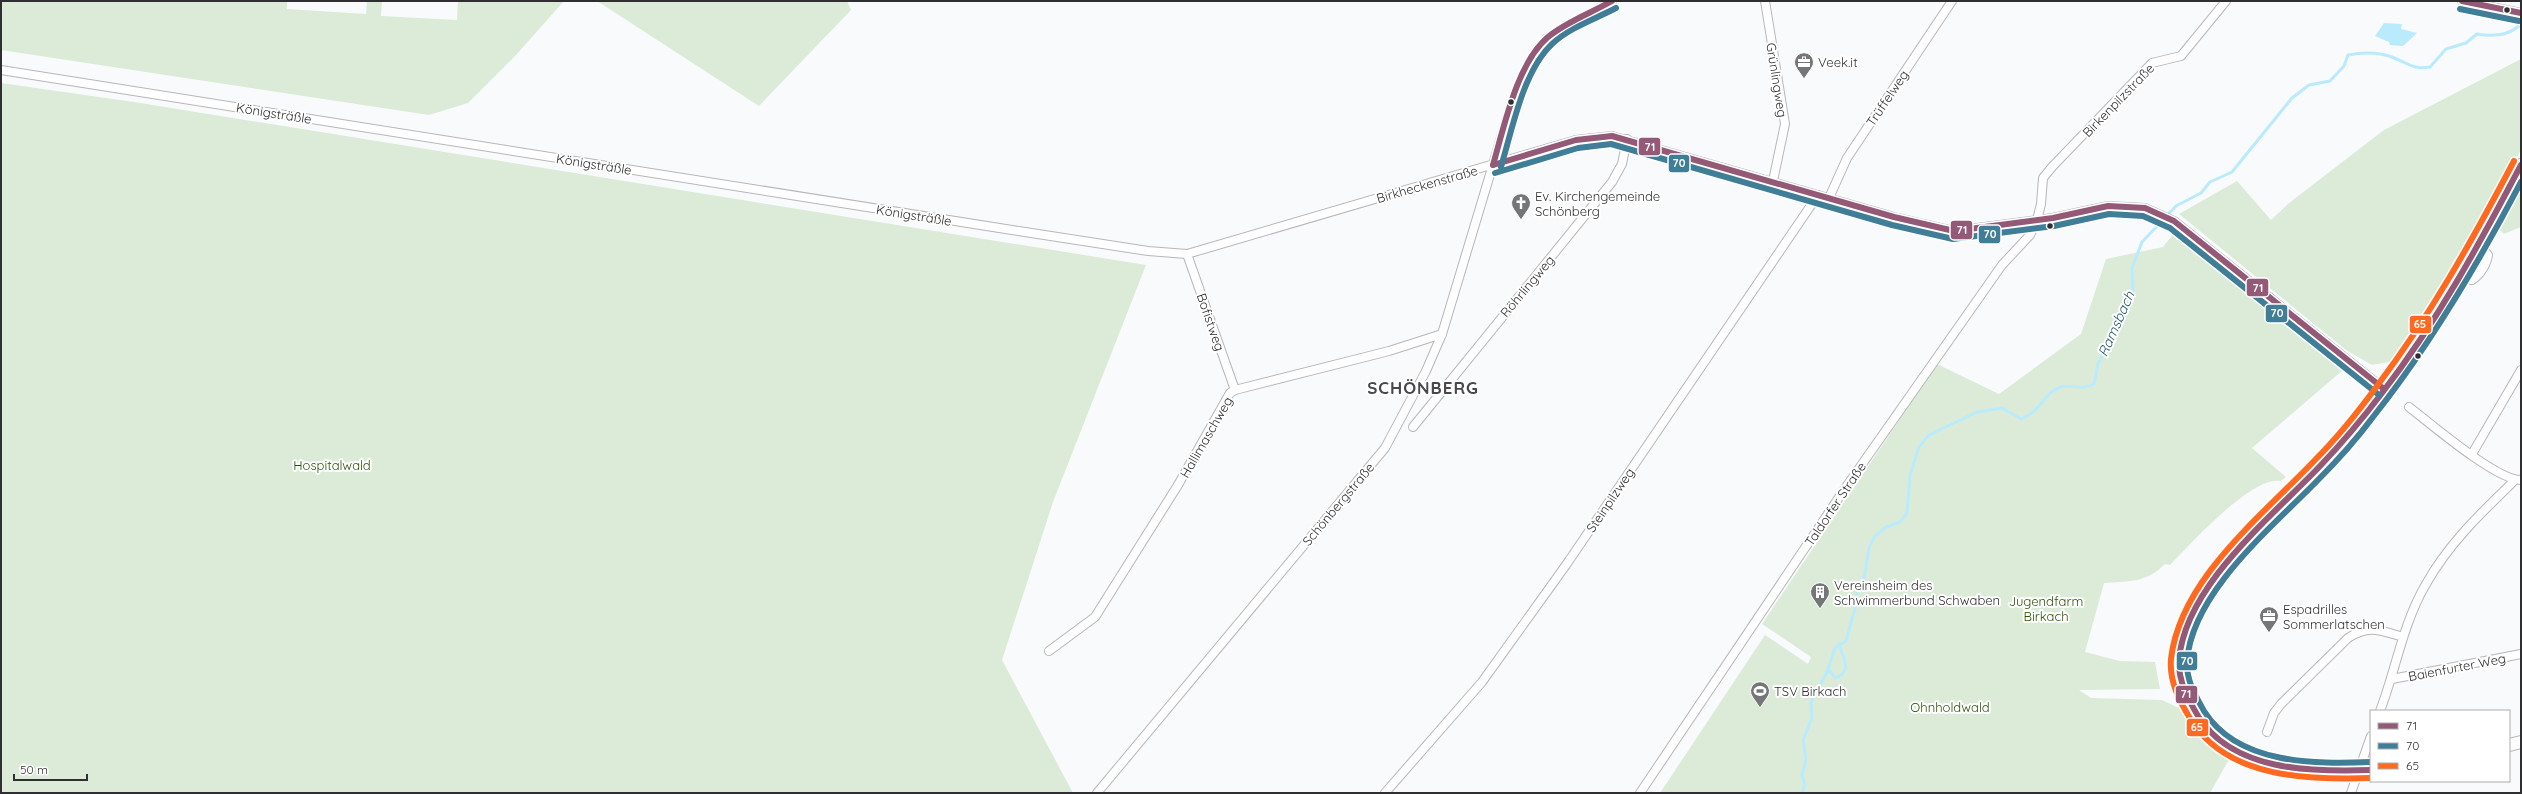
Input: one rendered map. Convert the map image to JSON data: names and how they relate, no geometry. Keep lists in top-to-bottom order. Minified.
{"streets":{"street":["Grünlingweg","Trüffelweg","Birkenpilzstraße","Königsträßle","Birkheckenstraße","Röhrlingweg","Bofistweg","Hallimaschweg","Steinpilzweg","Schönbergstraße","Taldorfer Straße","Baienfurter Weg"]},"crossings":[["Grünlingweg","Birkheckenstraße"],["Trüffelweg","Birkheckenstraße"],["Birkenpilzstraße","Birkheckenstraße"],["Birkenpilzstraße","Taldorfer Straße"],["Königsträßle","Birkheckenstraße"],["Königsträßle","Bofistweg"],["Birkheckenstraße","Röhrlingweg"],["Birkheckenstraße","Bofistweg"],["Birkheckenstraße","Steinpilzweg"],["Birkheckenstraße","Schönbergstraße"],["Birkheckenstraße","Taldorfer Straße"],["Bofistweg","Hallimaschweg"],["Hallimaschweg","Schönbergstraße"]],"districts":["SCHÖNBERG"],"water":["Ramsbach"],"parks":["Hospitalwald","Jugendfarm Birkach","Ohnholdwald"],"places":{"office":["Veek.it","Espadrilles Sommerlatschen"],"church":["Ev. Kirchengemeinde Schönberg"],"building":["Vereinsheim des Schwimmerbund Schwaben"],"sports":["TSV Birkach"]},"lines":["transit line 71","transit line 70","transit line 65"],"legend":["71","70","65"],"scale_bar":"50 m"}
